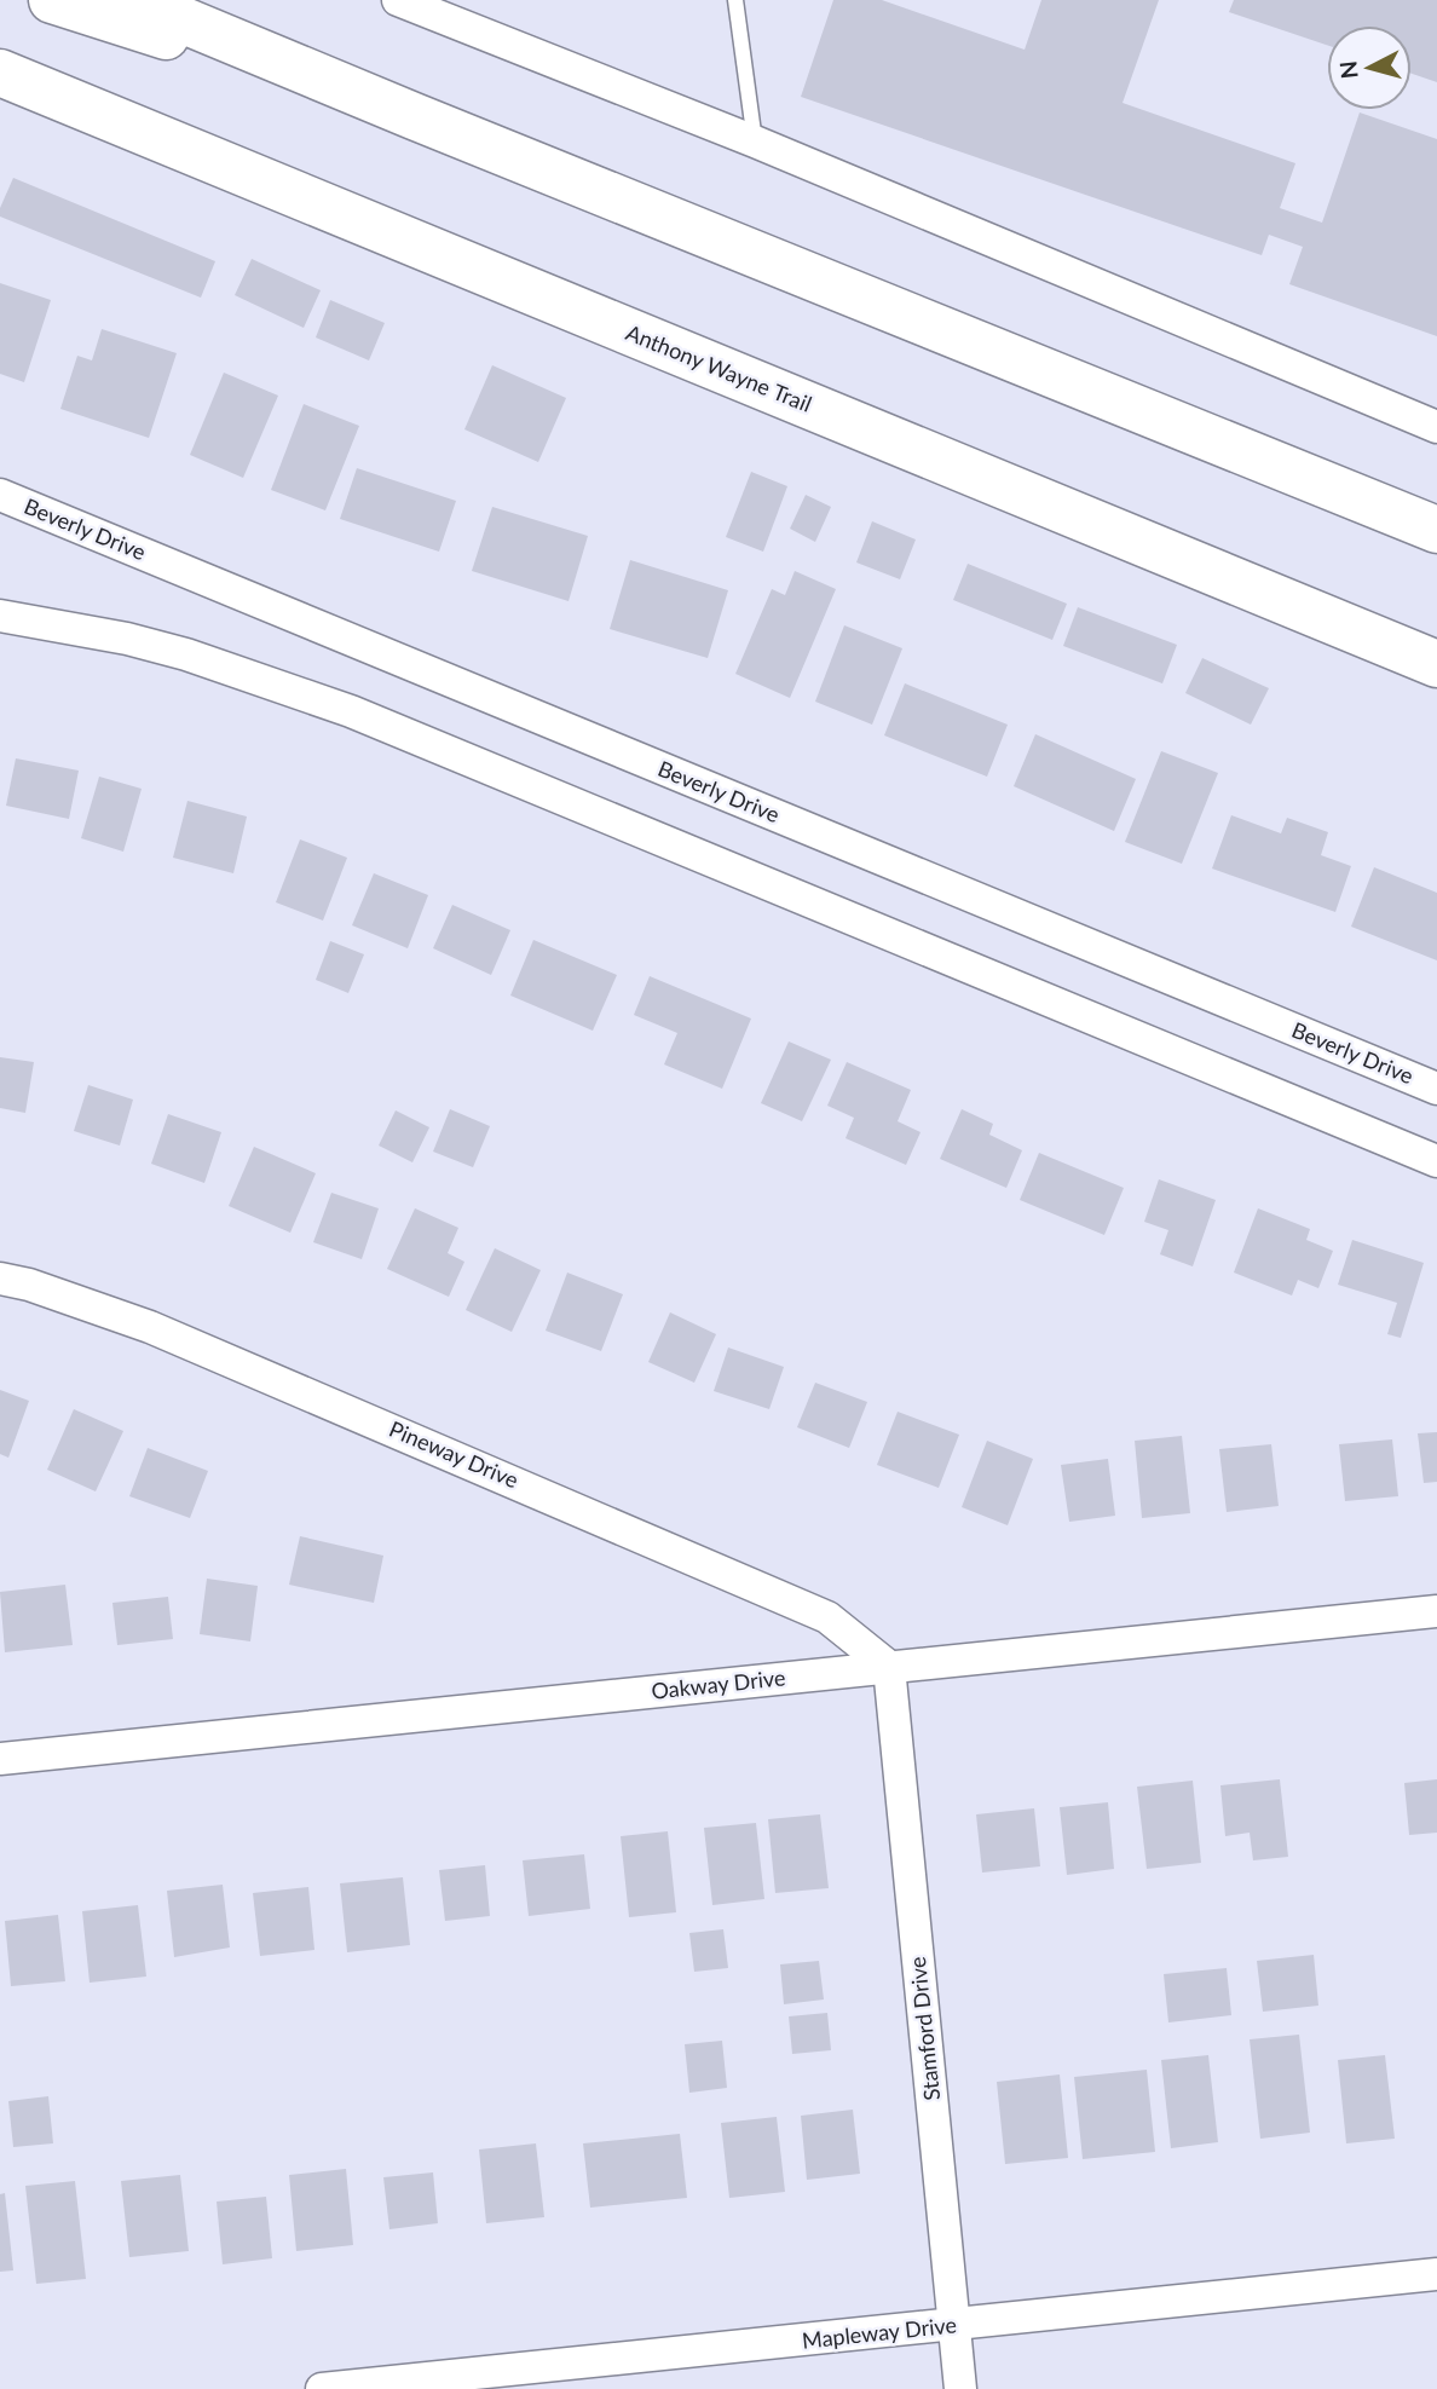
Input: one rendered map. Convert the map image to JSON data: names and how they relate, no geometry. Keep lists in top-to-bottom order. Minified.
{"streets":{"highway":["Anthony Wayne Trail"],"street":["Beverly Drive","Pineway Drive","Oakway Drive","Stamford Drive","Mapleway Drive"]},"crossings":[["Pineway Drive","Oakway Drive"],["Pineway Drive","Stamford Drive"],["Oakway Drive","Stamford Drive"],["Stamford Drive","Mapleway Drive"]],"north":"left"}
